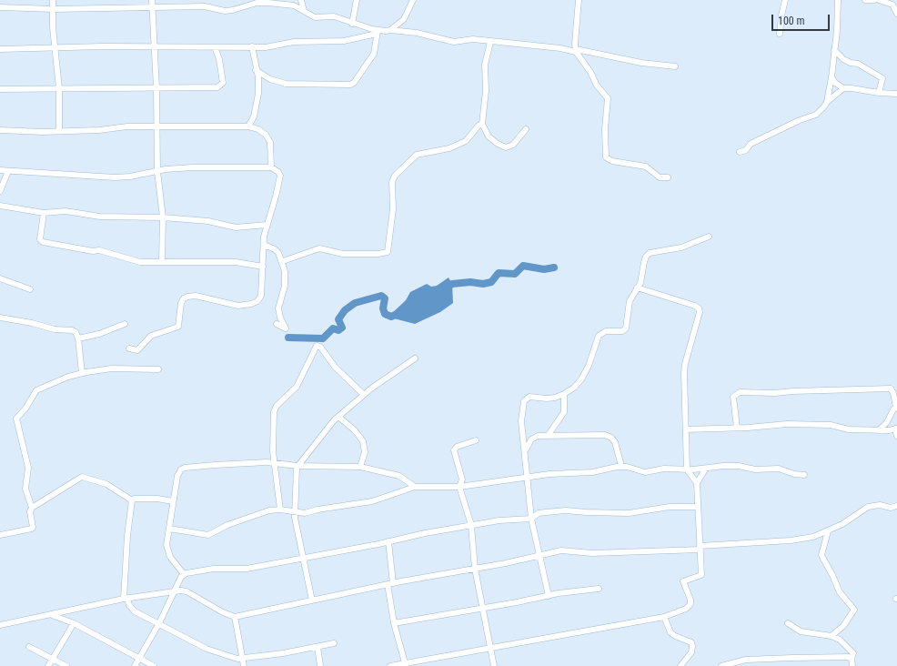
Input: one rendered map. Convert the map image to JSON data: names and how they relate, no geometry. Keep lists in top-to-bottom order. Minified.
{"scale_bar":"100 m"}
